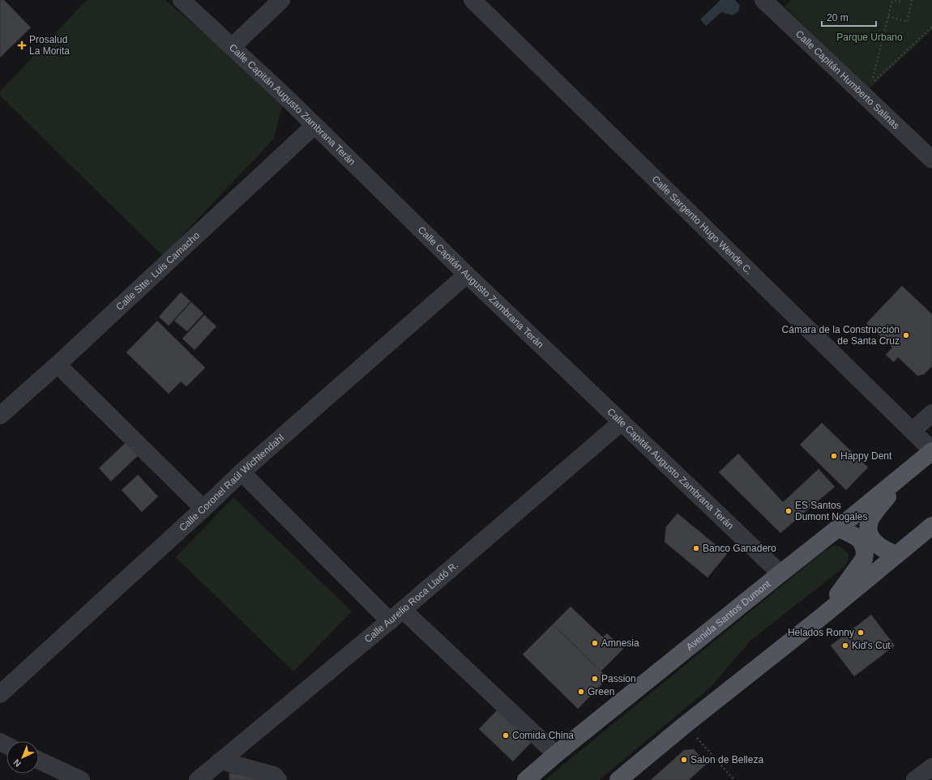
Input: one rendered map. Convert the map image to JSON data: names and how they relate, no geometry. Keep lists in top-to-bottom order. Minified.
{"streets":{"main road":["Avenida Santos Dumont"],"street":["Calle Capitán Humberto Salinas","Calle Capitán Augusto Zambrana Terán","Calle Sargento Hugo Wende C.","Calle Stte. Luis Camacho","Calle Coronel Raúl Wichtendahl","Calle Aurelio Roca Lladó R."]},"crossings":[["Calle Capitán Augusto Zambrana Terán","Calle Stte. Luis Camacho"],["Calle Capitán Augusto Zambrana Terán","Calle Coronel Raúl Wichtendahl"],["Calle Capitán Augusto Zambrana Terán","Calle Aurelio Roca Lladó R."],["Calle Capitán Augusto Zambrana Terán","Avenida Santos Dumont"],["Calle Sargento Hugo Wende C.","Avenida Santos Dumont"]],"parks":["Parque Urbano"],"places":{"health":["Prosalud La Morita"],"other":["Cámara de la Construcción de Santa Cruz","Happy Dent","ES Santos Dumont Nogales","Banco Ganadero","Helados Ronny","Amnesia","Kid's Cut","Passion","Green","Comida China","Salon de Belleza"]},"scale_bar":"20 m","north":"bottom left"}
